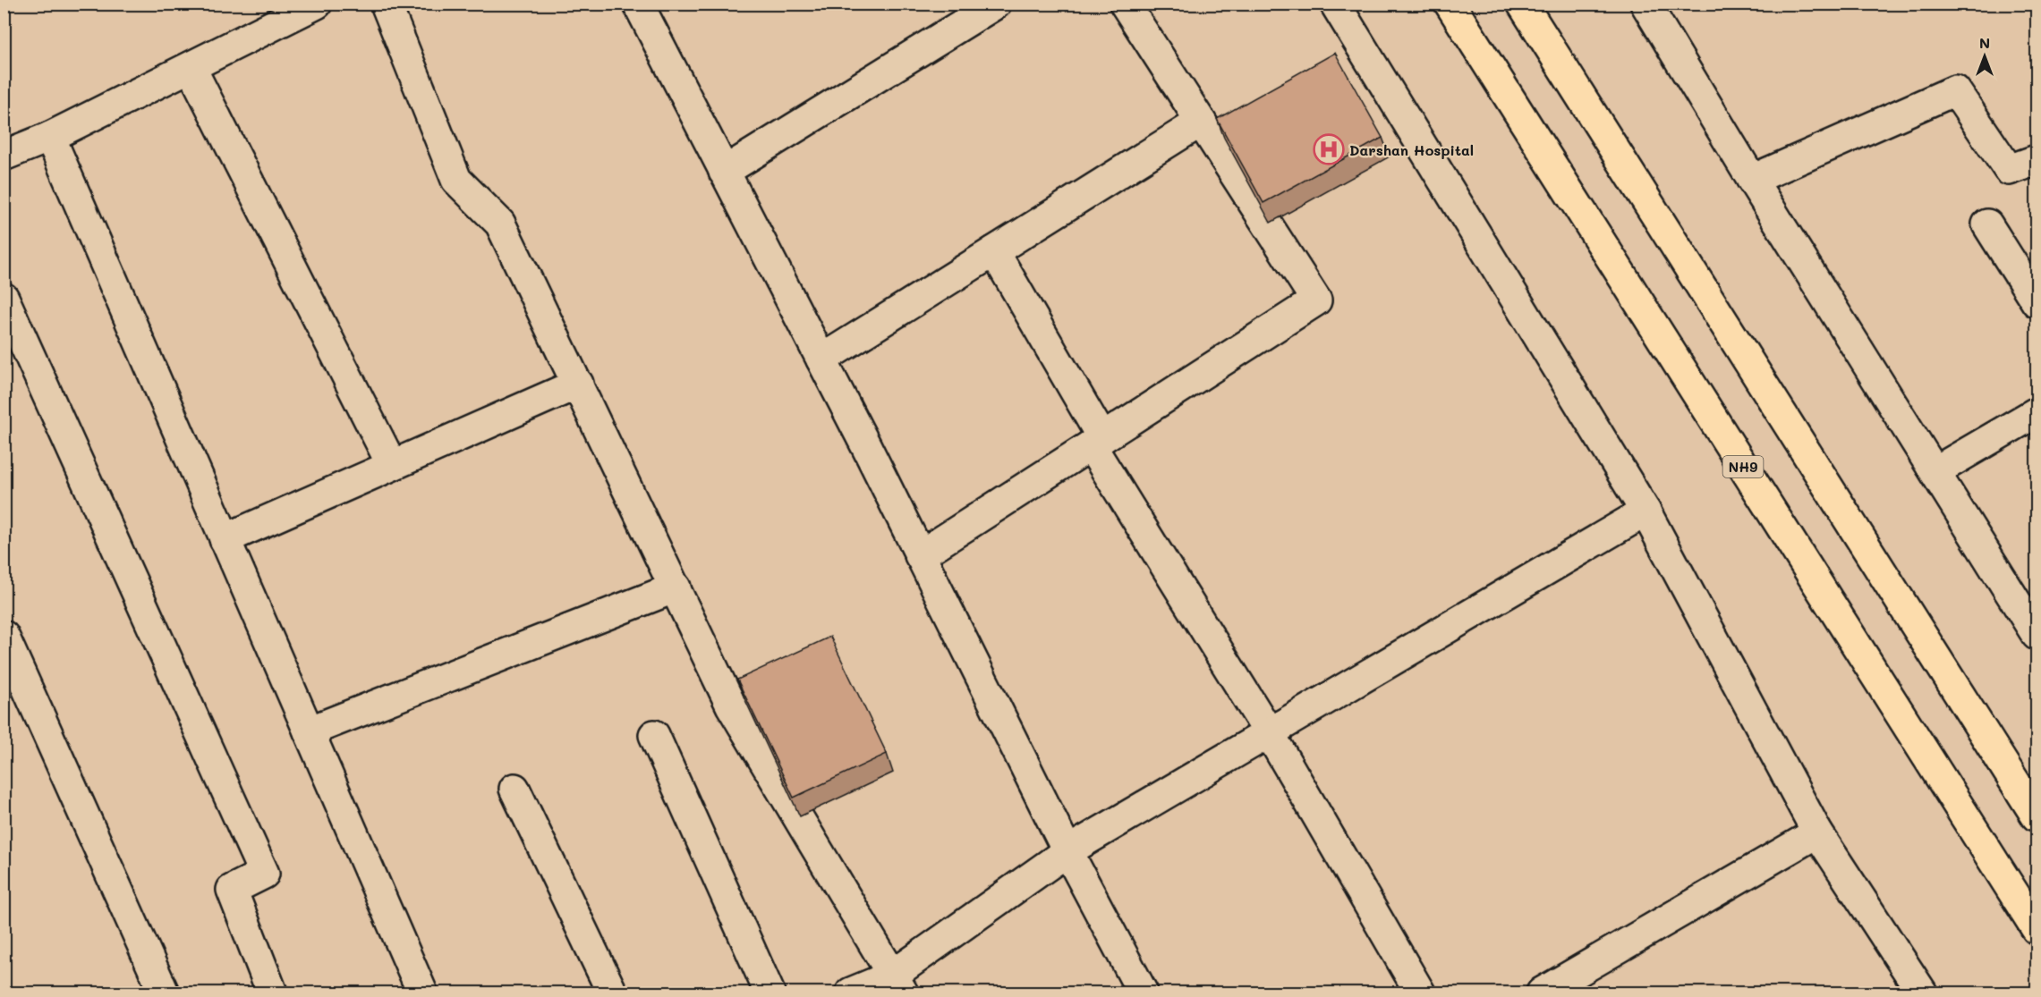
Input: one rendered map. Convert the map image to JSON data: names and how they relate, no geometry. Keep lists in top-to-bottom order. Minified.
{"streets":{"highway":["NH9"]},"places":{"hospital":["Darshan Hospital"]},"north":"top"}
